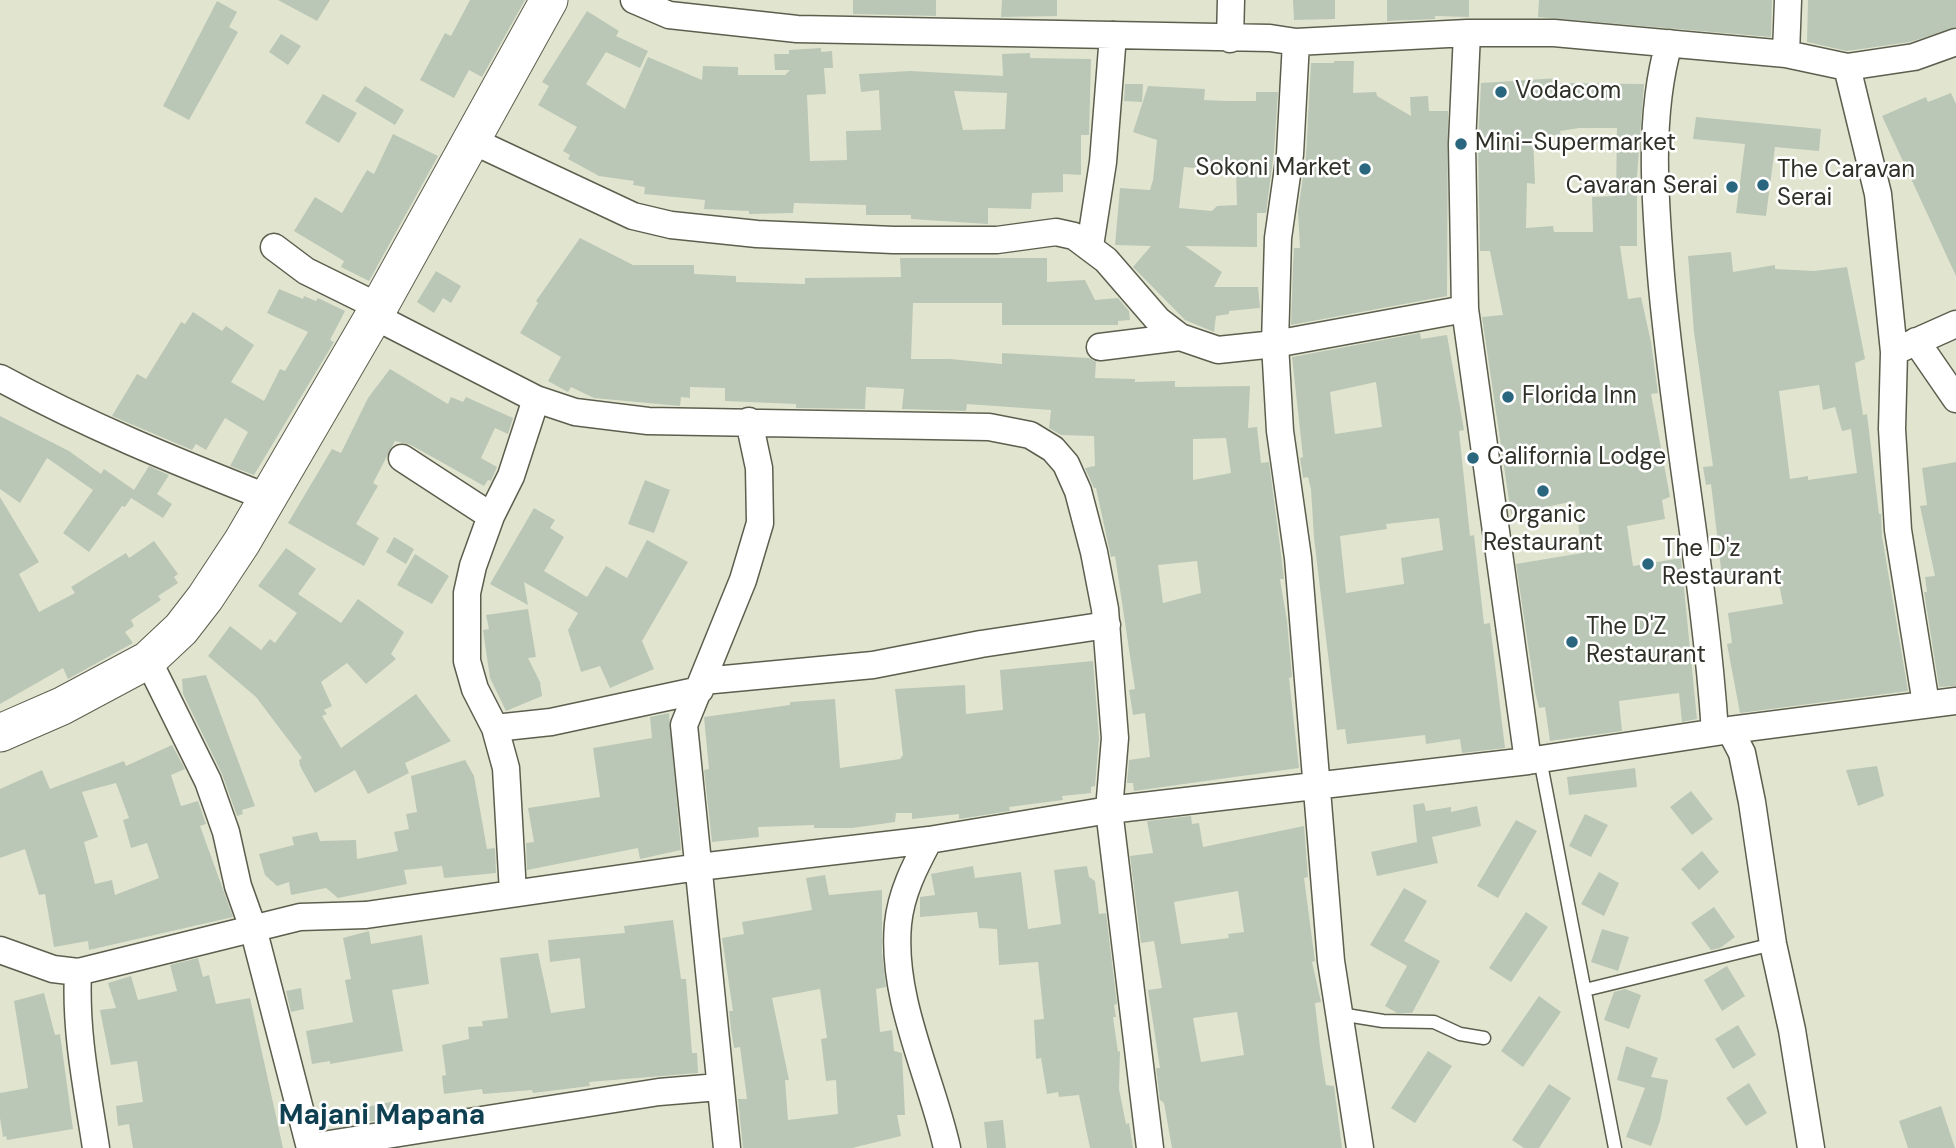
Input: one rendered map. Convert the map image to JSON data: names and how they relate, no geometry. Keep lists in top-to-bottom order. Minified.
{"districts":["Majani Mapana"],"places":["Vodacom","Mini-Supermarket","Sokoni Market","The Caravan Serai","Cavaran Serai","Florida Inn","California Lodge","Organic Restaurant","The D'z Restaurant","The D'Z Restaurant"]}
